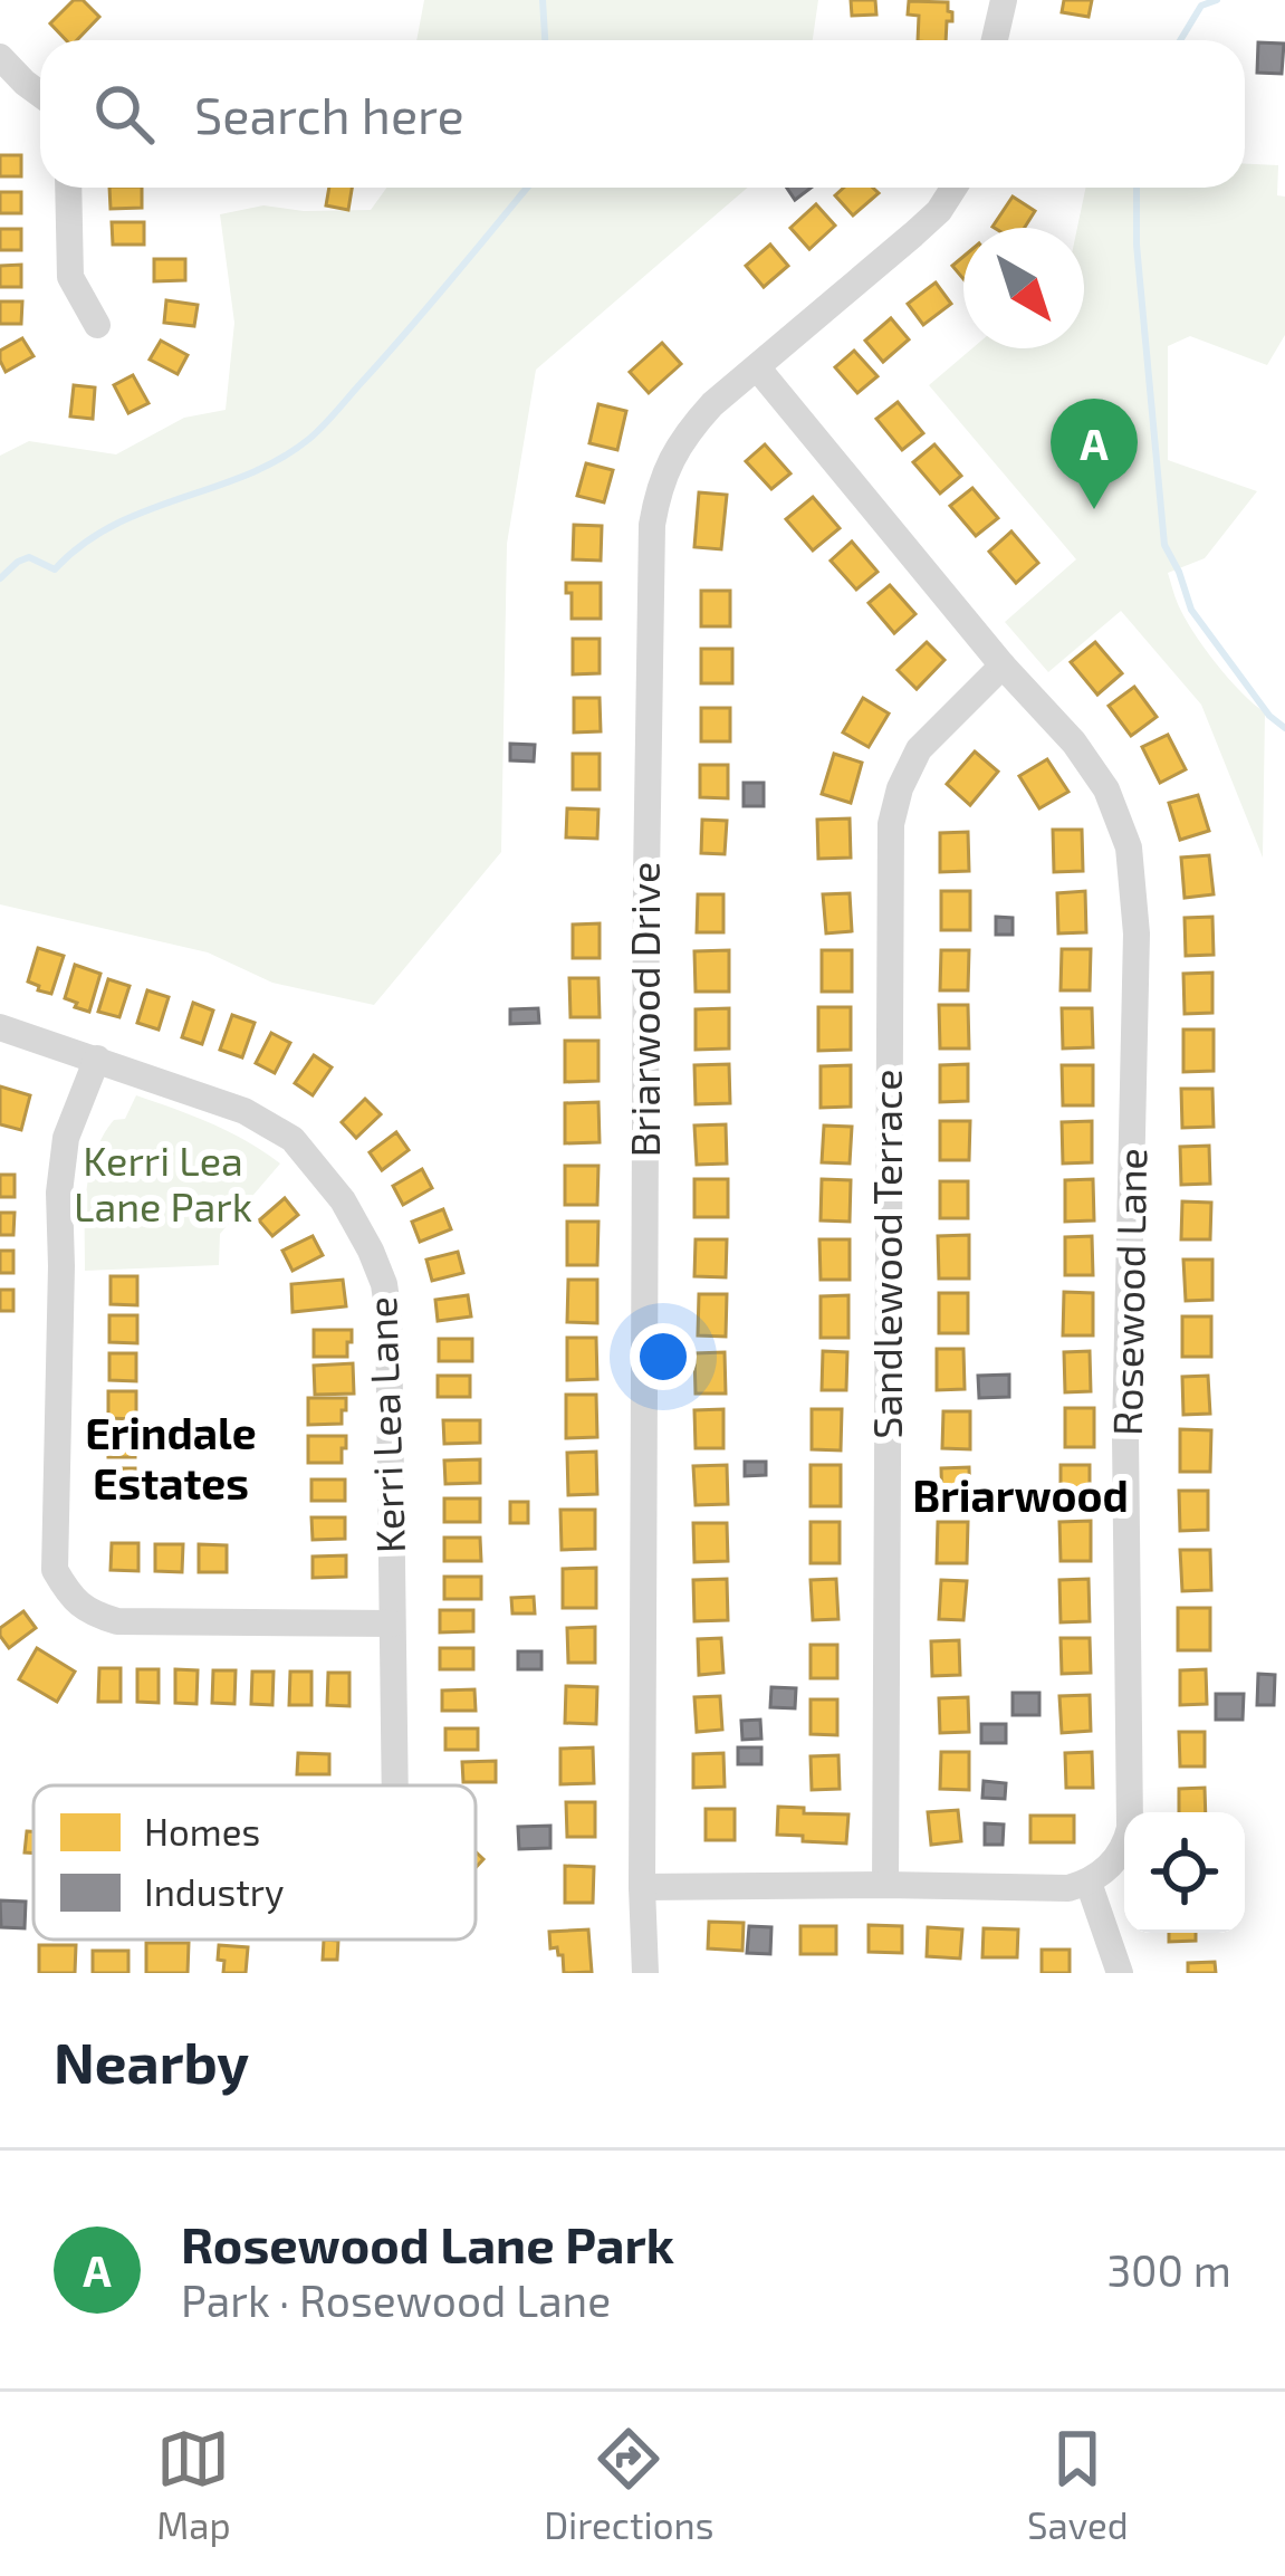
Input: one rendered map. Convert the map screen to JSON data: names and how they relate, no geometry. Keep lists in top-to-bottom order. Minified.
{"streets":{"street":["Briarwood Drive","Sandlewood Terrace","Rosewood Lane","Kerri Lea Lane"]},"crossings":[["Briarwood Drive","Rosewood Lane"],["Sandlewood Terrace","Rosewood Lane"]],"districts":["Erindale Estates","Briarwood"],"parks":["Kerri Lea Lane Park"],"legend":["Homes","Industry"],"north":"bottom right","page":{"search":"Search here","pins":"A","heading":"Nearby","list":[{"mark":"A","name":"Rosewood Lane Park","note":"Park · Rosewood Lane","value":"300 m"}],"nav":["Map","Directions","Saved"]}}
